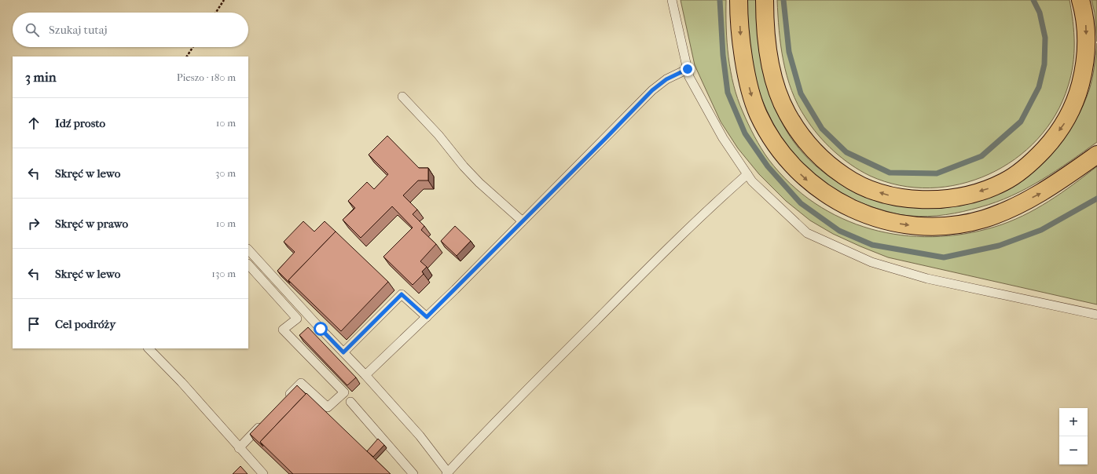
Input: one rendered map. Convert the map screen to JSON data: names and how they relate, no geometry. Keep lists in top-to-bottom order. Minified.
{"page":{"search":"Szukaj tutaj","heading":["3 min","Pieszo · 180 m"],"list":[["Idź prosto","10 m"],["Skręć w lewo","30 m"],["Skręć w prawo","10 m"],["Skręć w lewo","130 m"],"Cel podróży"],"map_buttons":["+","−"]}}
